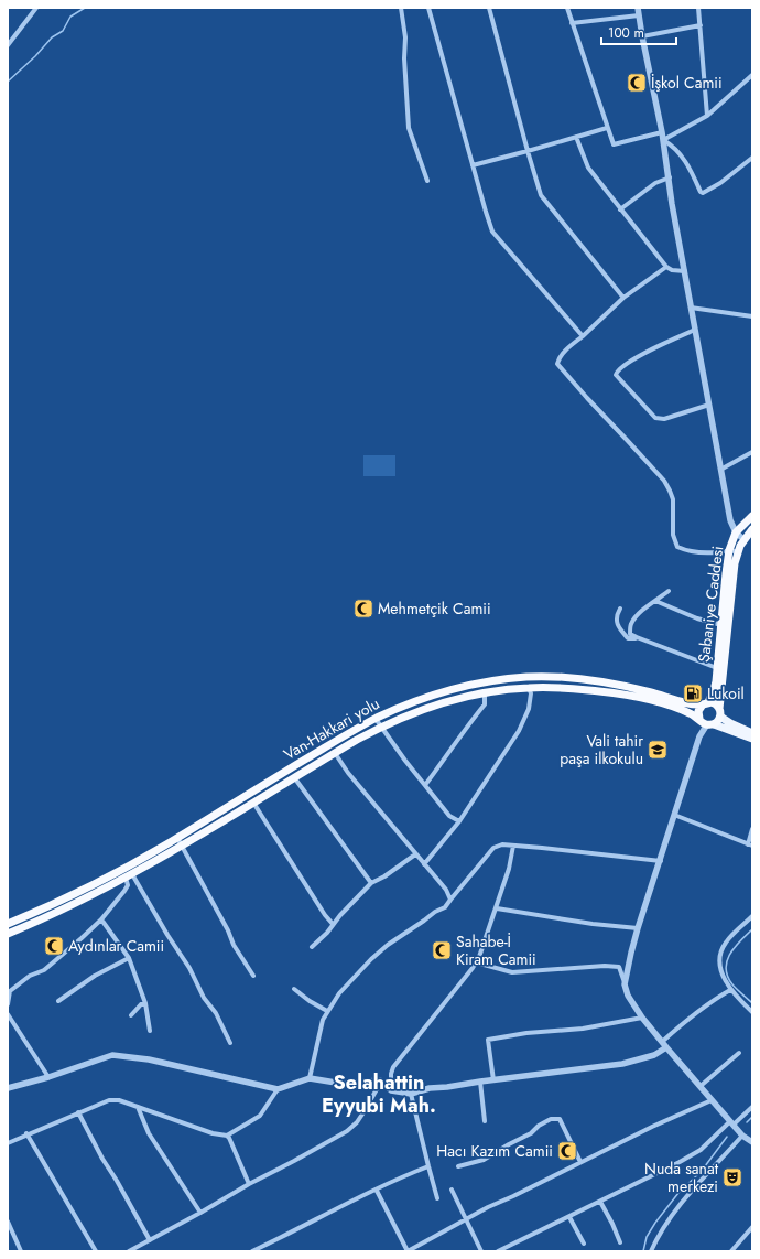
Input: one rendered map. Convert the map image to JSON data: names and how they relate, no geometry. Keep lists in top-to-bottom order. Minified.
{"streets":{"highway":["Şabaniye Caddesi","Van-Hakkari yolu"]},"crossings":[["Şabaniye Caddesi","Van-Hakkari yolu"]],"districts":["Selahattin Eyyubi Mah."],"places":{"mosque":["İşkol Camii","Mehmetçik Camii","Aydınlar Camii","Sahabe-İ Kiram Camii","Hacı Kazım Camii"],"fuel station":["Lukoil"],"school or university":["Vali tahir paşa ilkokulu"],"theatre":["Nuda sanat merkezi"]},"scale_bar":"100 m"}
